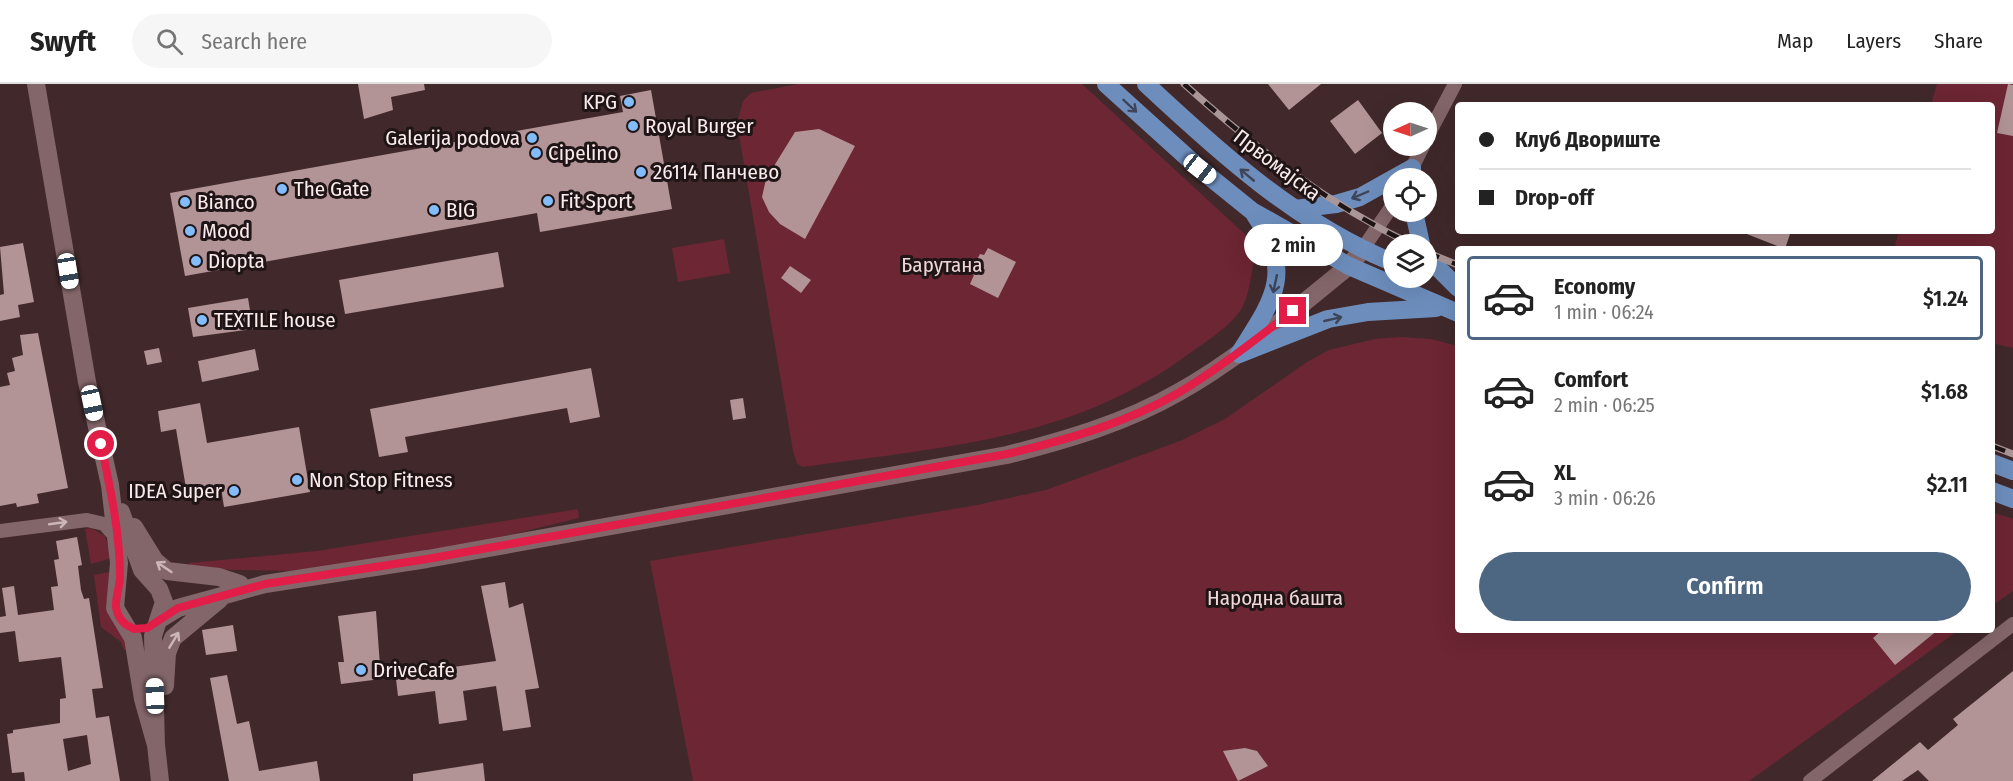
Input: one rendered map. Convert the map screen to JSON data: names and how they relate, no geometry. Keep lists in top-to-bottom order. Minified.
{"streets":{"main road":["Првомајска"]},"parks":["Барутана","Народна башта"],"places":["KPG","Royal Burger","Galerija podova","Cipelino","26114 Панчево","The Gate","Fit Sport","Bianco","BIG","Mood","Diopta","TEXTILE house","Non Stop Fitness","IDEA Super","DriveCafe"],"north":"left","page":{"header":"Swyft","search":"Search here","nav":["Map","Layers","Share"],"banner":["Клуб Двориште","Drop-off"],"bubble":"2 min","list":[{"name":"Economy","note":"1 min · 06:24","value":"$1.24"},{"name":"Comfort","note":"2 min · 06:25","value":"$1.68"},{"name":"XL","note":"3 min · 06:26","value":"$2.11"}],"buttons":"Confirm"}}
